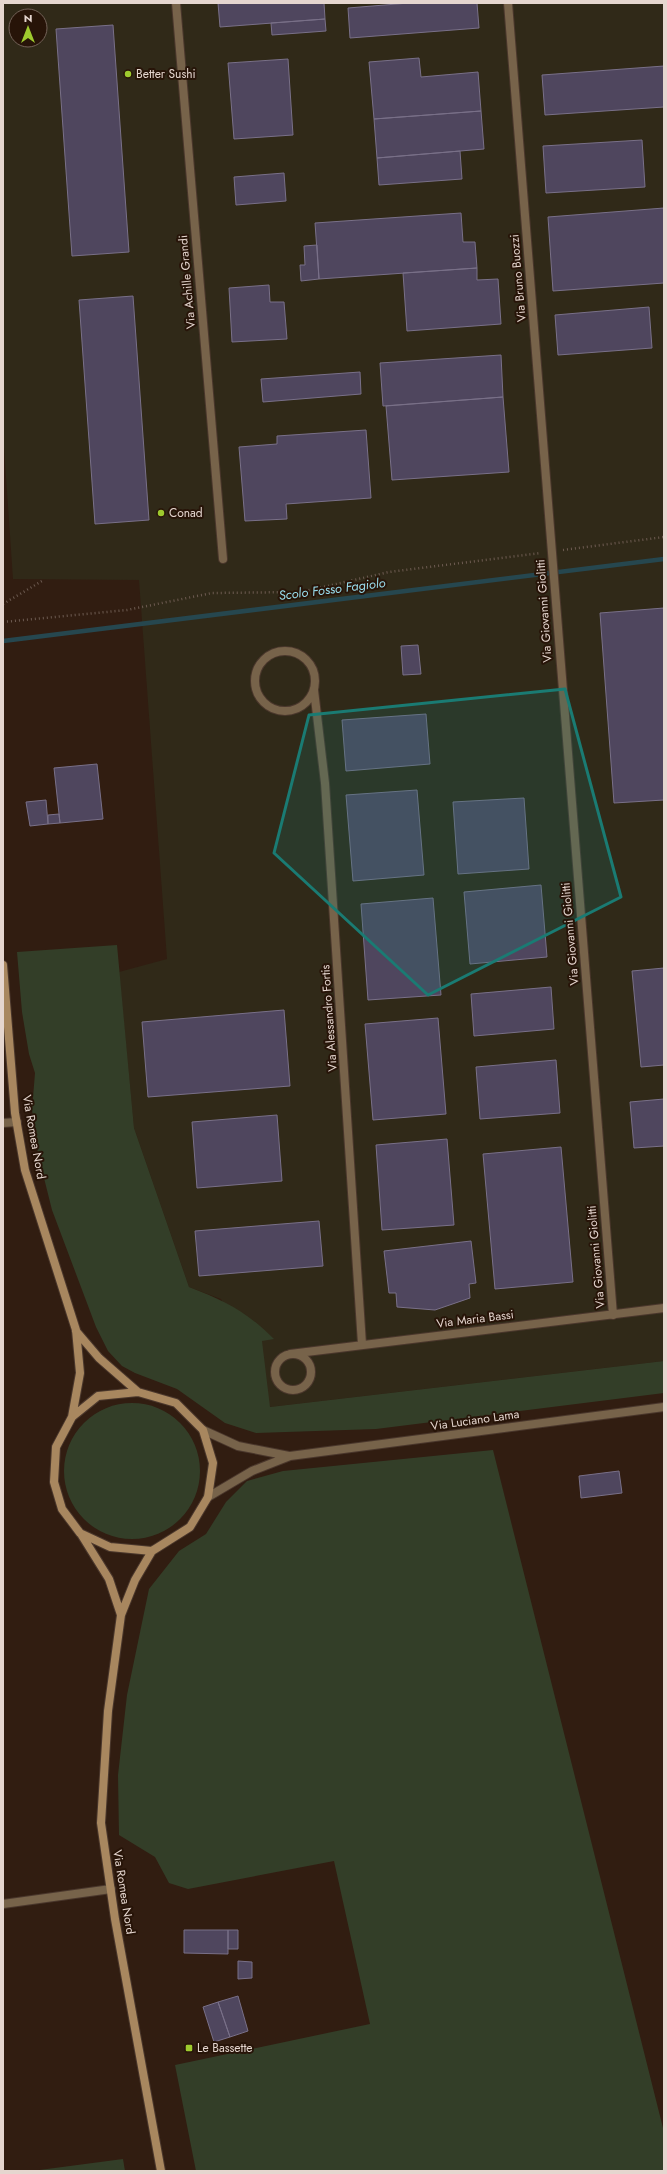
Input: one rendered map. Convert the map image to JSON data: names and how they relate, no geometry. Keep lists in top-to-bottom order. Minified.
{"streets":{"main road":["Via Romea Nord"],"street":["Via Bruno Buozzi","Via Achille Grandi","Via Giovanni Giolitti","Via Alessandro Fortis","Via Maria Bassi","Via Luciano Lama"]},"crossings":[["Via Bruno Buozzi","Via Giovanni Giolitti"],["Via Giovanni Giolitti","Via Maria Bassi"],["Via Alessandro Fortis","Via Maria Bassi"]],"water":["Scolo Fosso Fagiolo"],"places":{"other":["Better Sushi","Conad"],"transit":["Le Bassette"]},"north":"top"}
